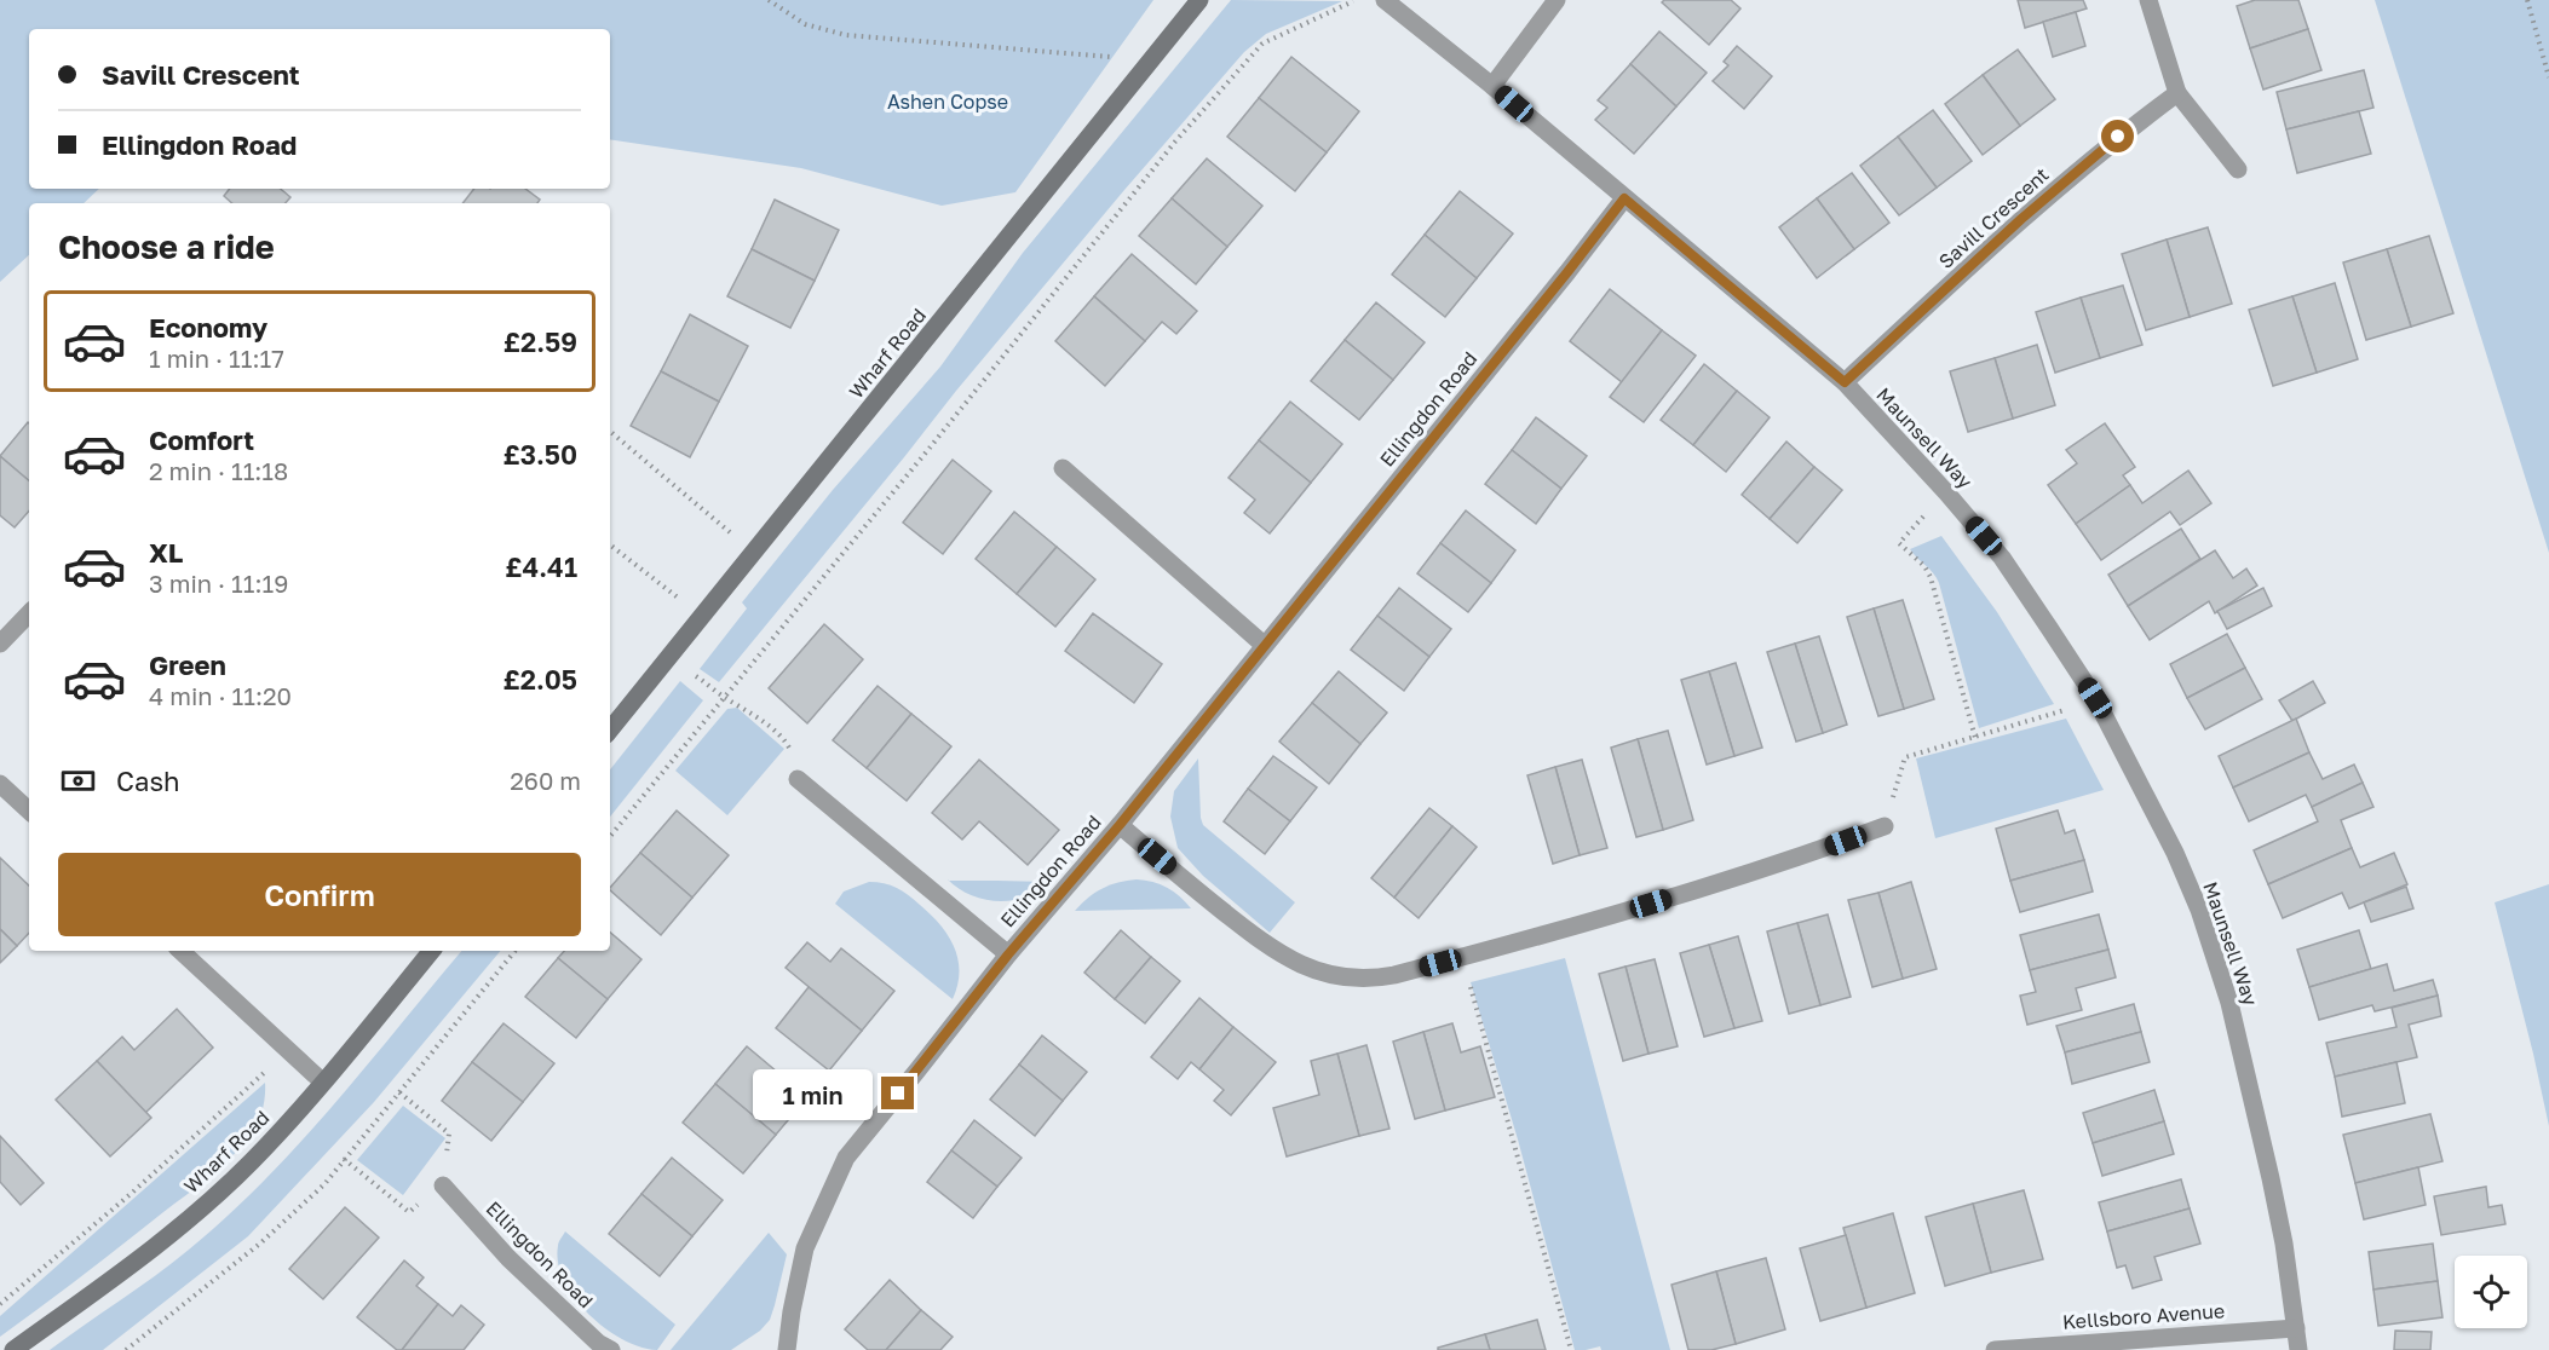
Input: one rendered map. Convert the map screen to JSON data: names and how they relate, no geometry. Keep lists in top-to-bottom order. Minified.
{"streets":{"main road":["Wharf Road"],"street":["Savill Crescent","Ellingdon Road","Maunsell Way","Kellsboro Avenue"]},"crossings":[["Savill Crescent","Maunsell Way"],["Ellingdon Road","Maunsell Way"],["Maunsell Way","Kellsboro Avenue"]],"parks":["Ashen Copse"],"page":{"banner":["Savill Crescent","Ellingdon Road"],"heading":"Choose a ride","list":[{"name":"Economy","note":"1 min · 11:17","value":"£2.59"},{"name":"Comfort","note":"2 min · 11:18","value":"£3.50"},{"name":"XL","note":"3 min · 11:19","value":"£4.41"},{"name":"Green","note":"4 min · 11:20","value":"£2.05"}],"pay":["Cash","260 m"],"buttons":"Confirm","bubble":"1 min"}}
